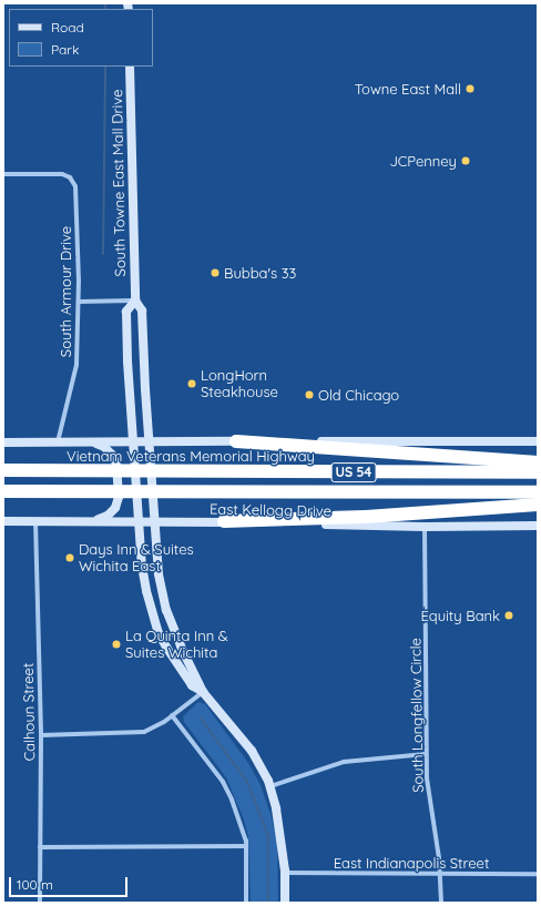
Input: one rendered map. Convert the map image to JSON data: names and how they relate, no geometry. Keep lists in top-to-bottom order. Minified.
{"streets":{"highway":["Vietnam Veterans Memorial Highway","US 54"],"street":["South Towne East Mall Drive","South Armour Drive","East Kellogg Drive","Calhoun Street","South Longfellow Circle","East Indianapolis Street"]},"crossings":[["South Towne East Mall Drive","East Kellogg Drive"],["East Kellogg Drive","Calhoun Street"],["East Kellogg Drive","South Longfellow Circle"],["South Longfellow Circle","East Indianapolis Street"]],"places":["Towne East Mall","JCPenney","Bubba's 33","LongHorn Steakhouse","Old Chicago","Days Inn & Suites Wichita East","Equity Bank","La Quinta Inn & Suites Wichita"],"legend":["Road","Park"],"scale_bar":"100 m"}
